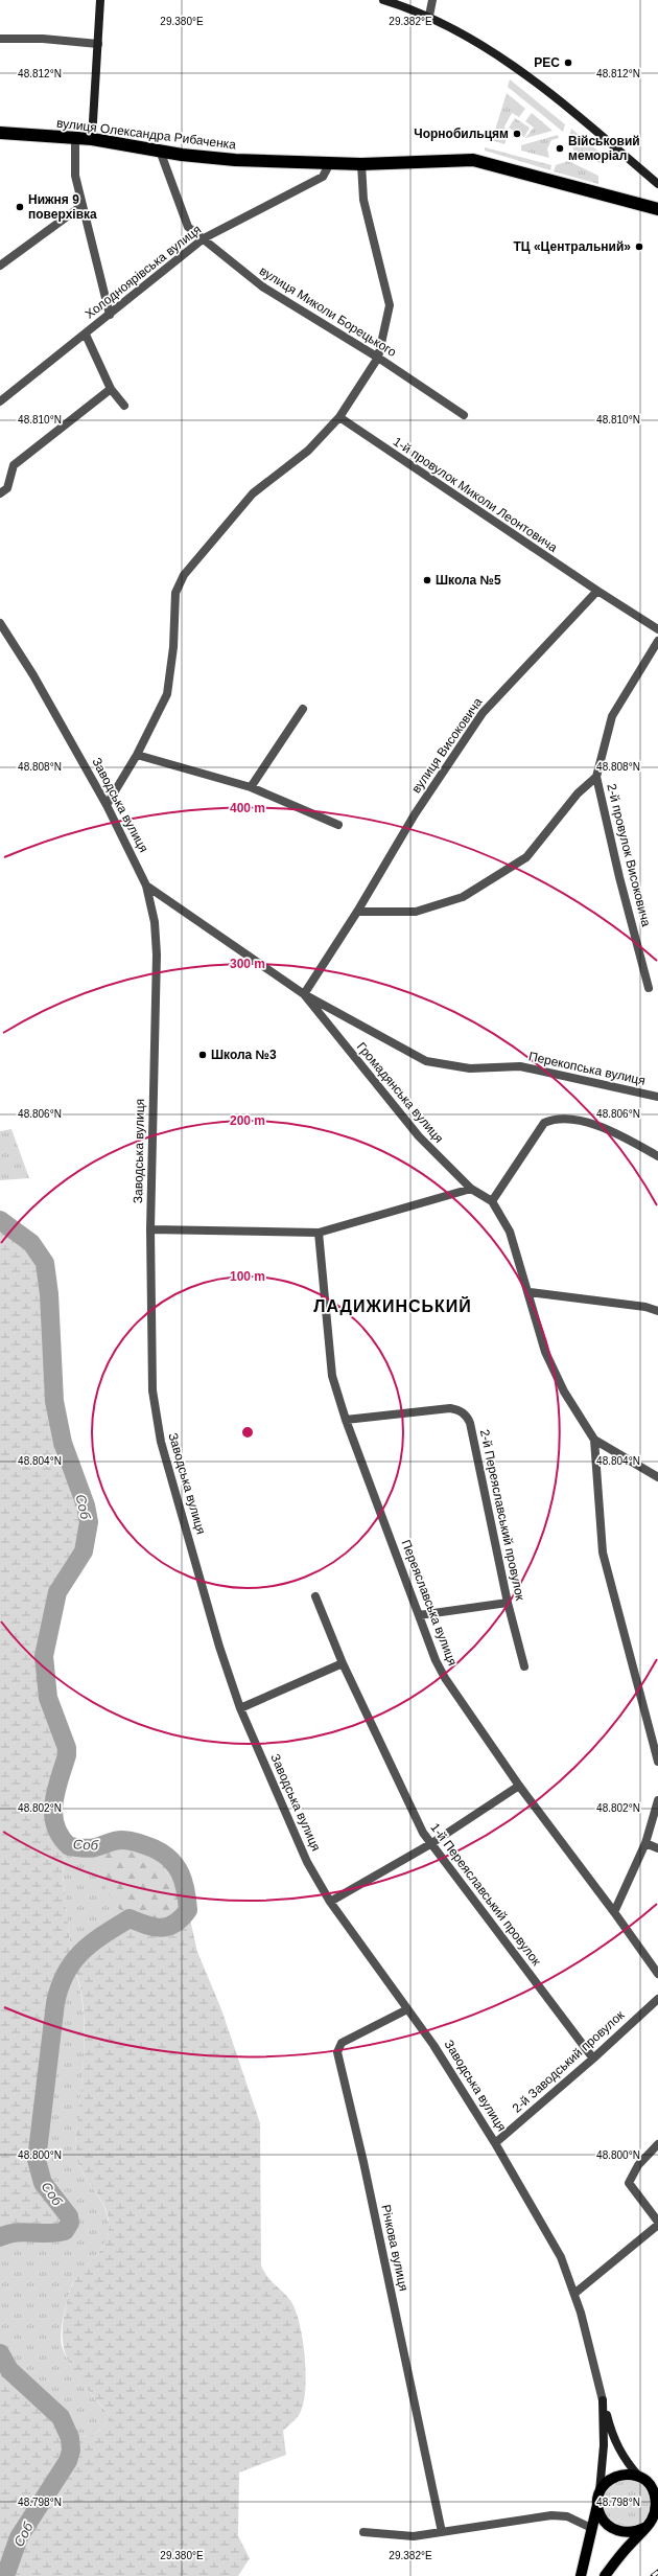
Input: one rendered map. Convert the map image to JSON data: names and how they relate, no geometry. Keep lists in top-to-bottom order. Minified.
{"streets":{"highway":["вулиця Олександра Рибаченка"],"main road":["Заводська вулиця"],"street":["Холодноярівська вулиця","вулиця Миколи Борецького","1-й провулок Миколи Леонтовича","вулиця Високовича","2-й провулок Високовича","Перекопська вулиця","Громадянська вулиця","2-й Переяславський провулок","Переяславська вулиця","1-й Переяславський провулок","2-й Заводський провулок","Річкова вулиця"]},"crossings":[["вулиця Олександра Рибаченка","Холодноярівська вулиця"],["вулиця Олександра Рибаченка","вулиця Миколи Борецького"],["Холодноярівська вулиця","вулиця Миколи Борецького"],["1-й провулок Миколи Леонтовича","вулиця Високовича"],["вулиця Високовича","Перекопська вулиця"],["вулиця Високовича","Громадянська вулиця"],["Заводська вулиця","Громадянська вулиця"],["Заводська вулиця","2-й Заводський провулок"],["Заводська вулиця","Річкова вулиця"],["Перекопська вулиця","Громадянська вулиця"],["2-й Переяславський провулок","Переяславська вулиця"],["1-й Переяславський провулок","2-й Заводський провулок"]],"districts":["ЛАДИЖИНСЬКИЙ"],"water":["Соб"],"places":["РЕС","Чорнобильцям","Військовий меморіал","Нижня 9 поверхівка","ТЦ «Центральний»","Школа №5","Школа №3"],"coordinates":["29.380°E","29.382°E","48.812°N","48.810°N","48.808°N","48.806°N","48.804°N","48.802°N","48.800°N","48.798°N"],"rings":["400 m","300 m","200 m","100 m"]}
